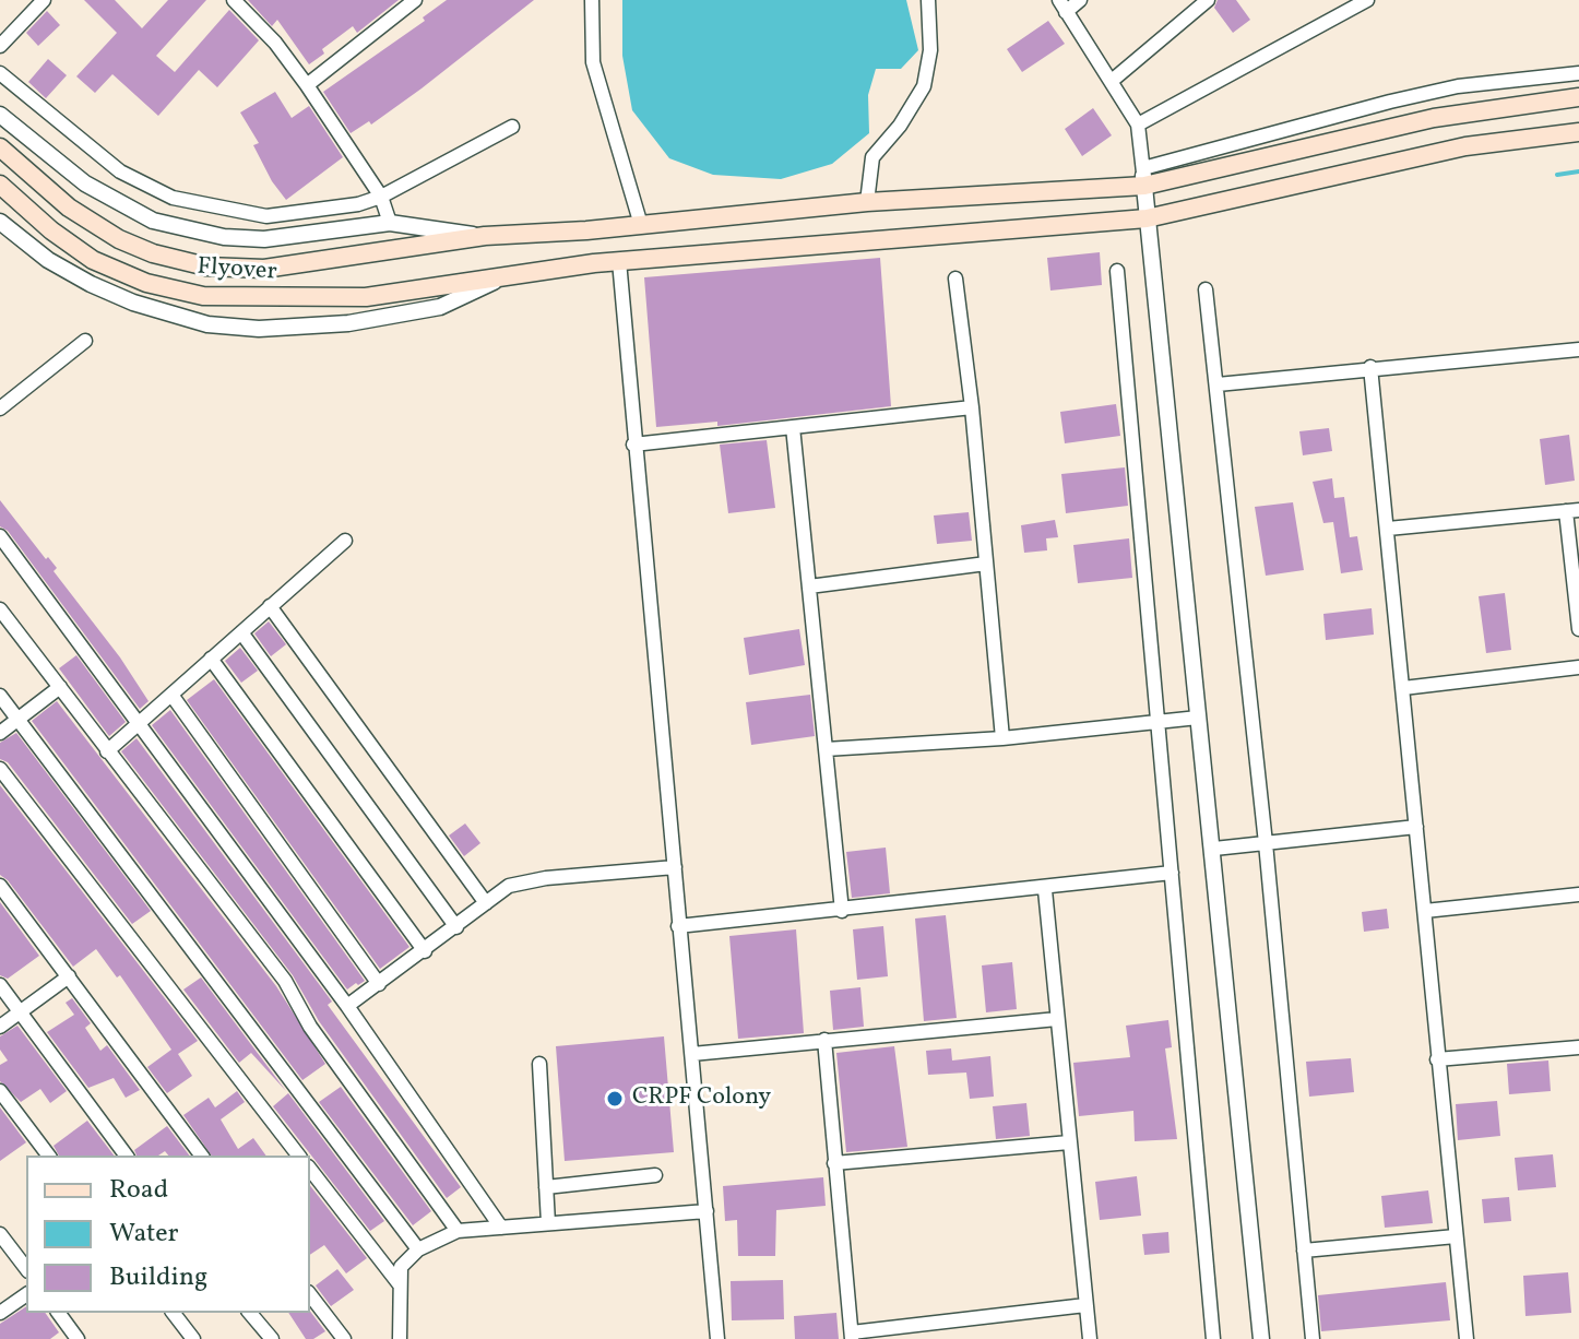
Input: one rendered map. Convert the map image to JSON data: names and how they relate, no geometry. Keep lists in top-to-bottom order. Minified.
{"streets":{"main road":["Flyover"]},"places":["CRPF Colony"],"legend":["Road","Water","Building"]}
